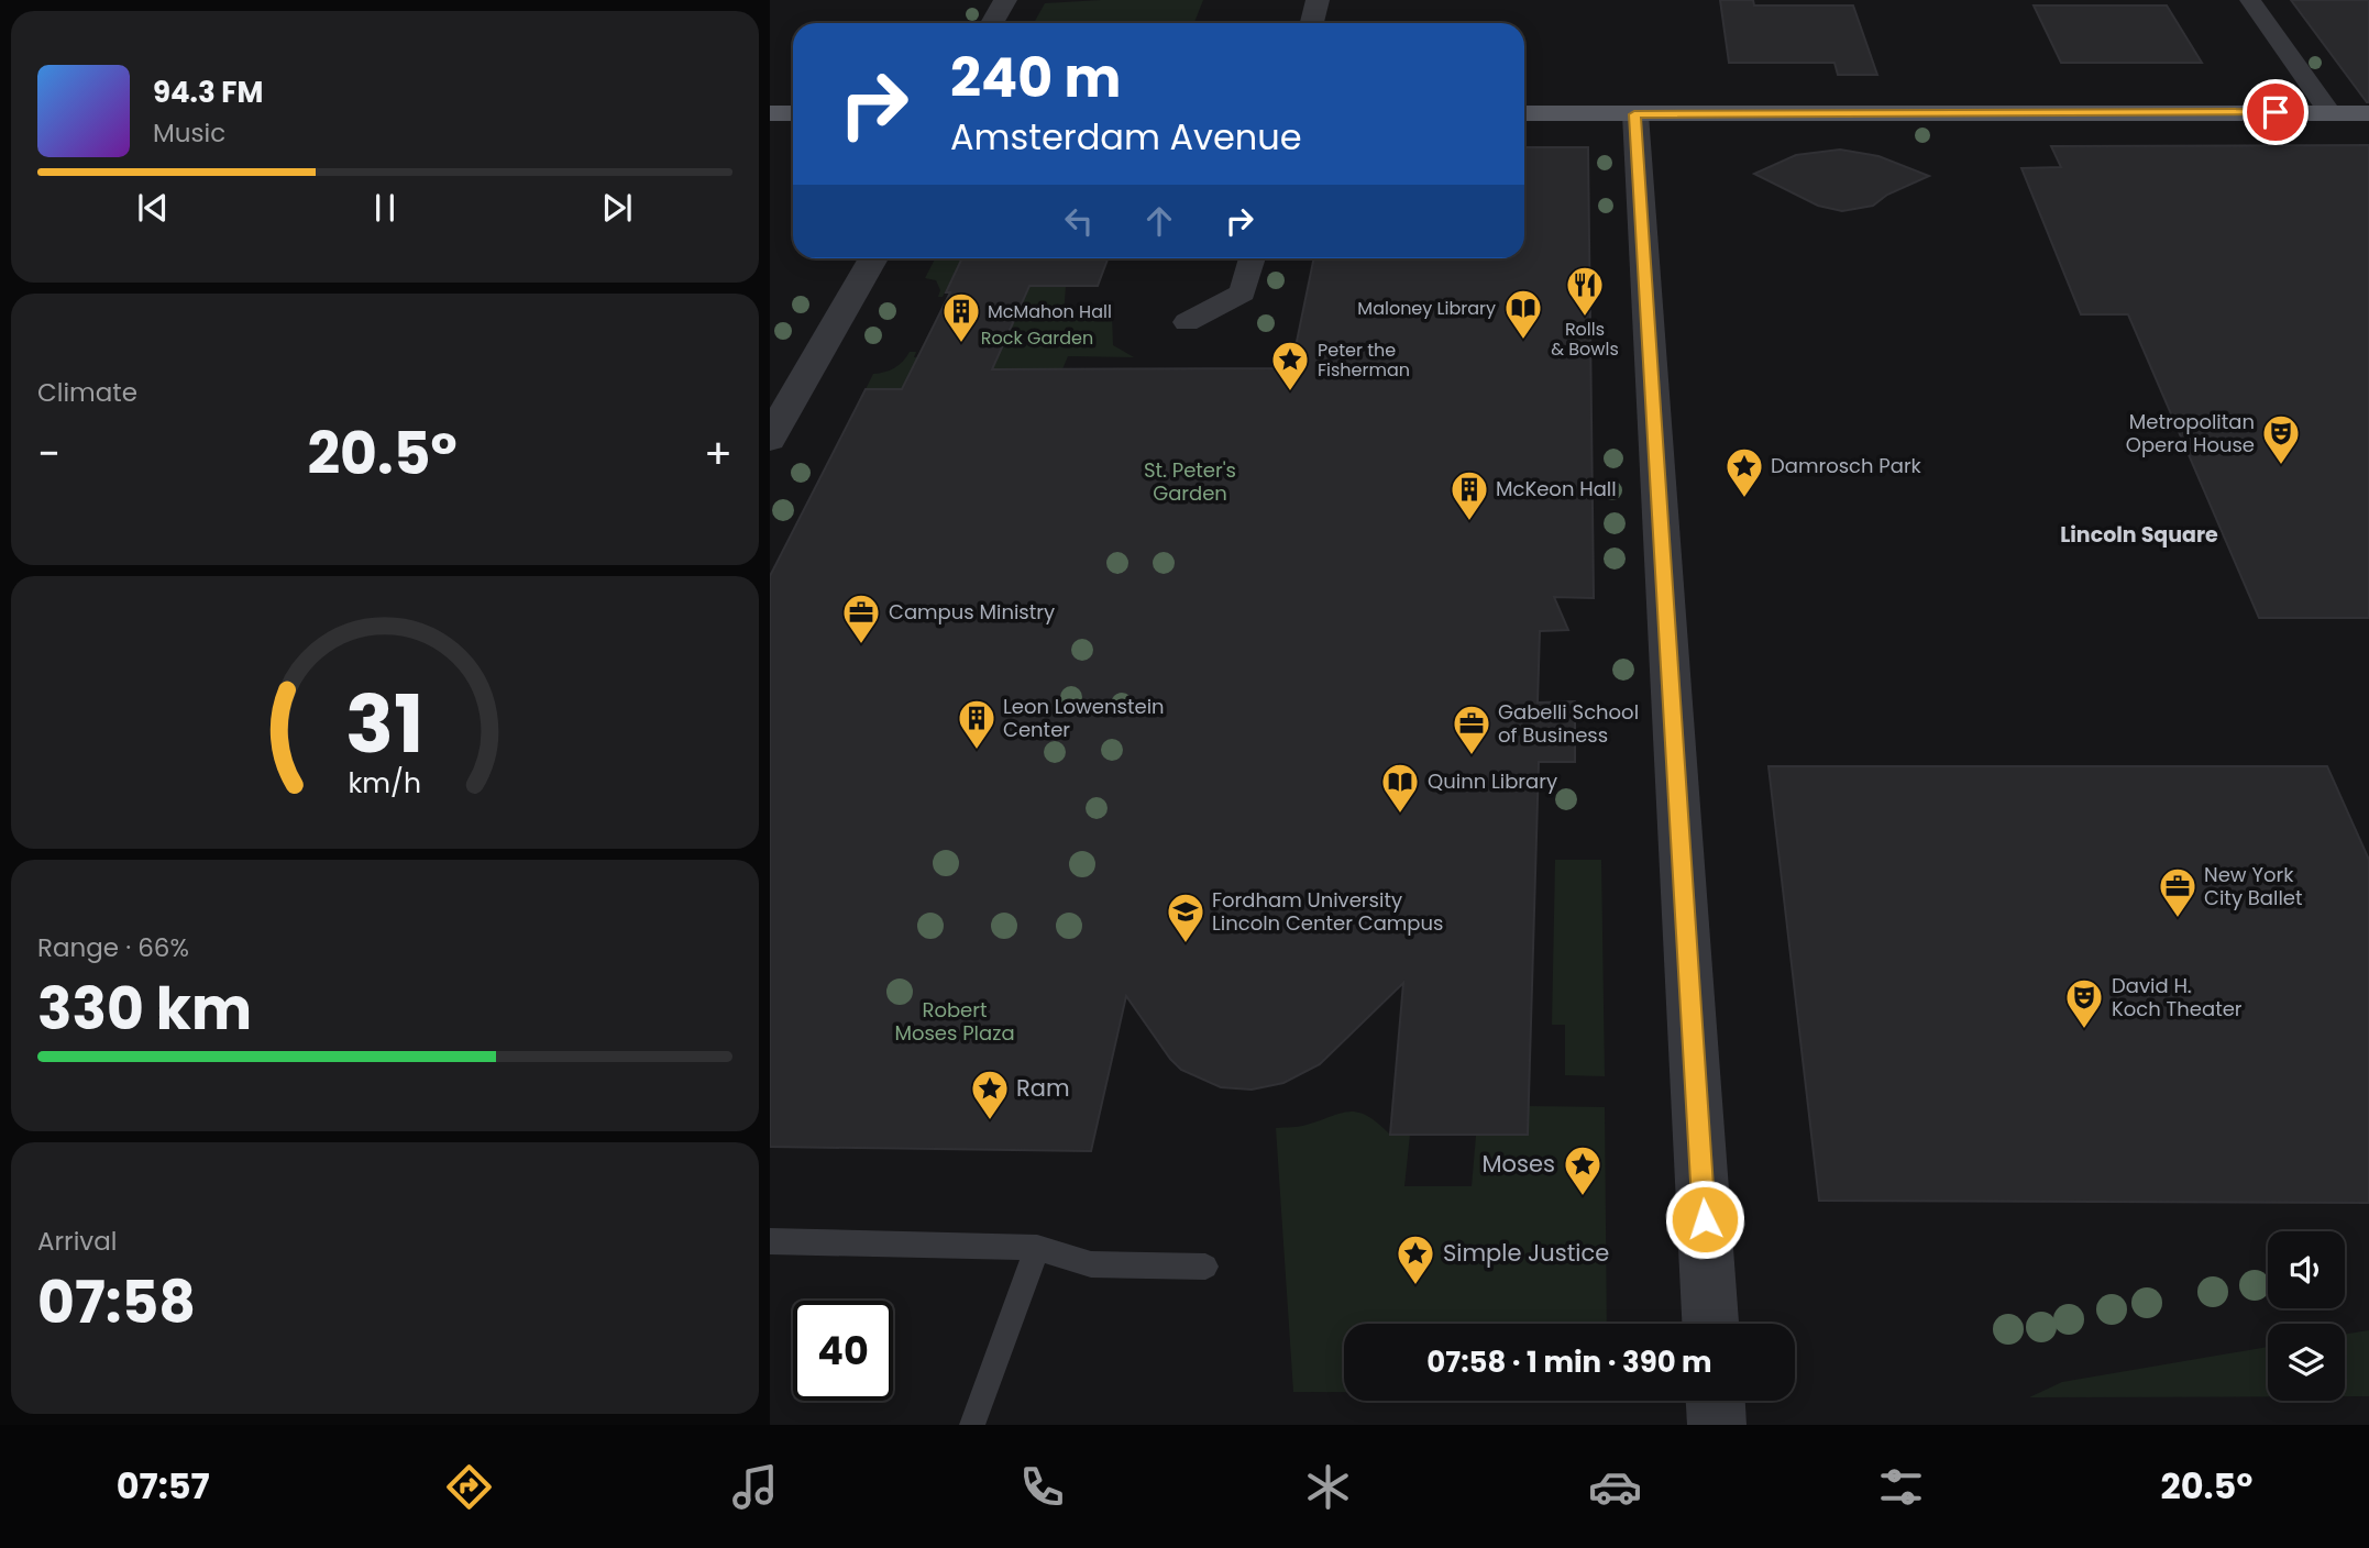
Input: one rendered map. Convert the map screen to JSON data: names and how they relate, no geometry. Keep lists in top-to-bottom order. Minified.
{"districts":["Lincoln Square"],"parks":["Rock Garden","St. Peter's Garden","Robert Moses Plaza"],"places":{"restaurant":["Rolls & Bowls"],"library":["Maloney Library","Quinn Library"],"building":["McMahon Hall","McKeon Hall","Leon Lowenstein Center"],"place":["Peter the Fisherman","Damrosch Park","Ram","Moses","Simple Justice"],"theatre":["Metropolitan Opera House","David H. Koch Theater"],"office":["Campus Ministry","Gabelli School of Business","New York City Ballet"],"school or university":["Fordham University Lincoln Center Campus"]},"page":{"turn":["240 m","Amsterdam Avenue"],"song":["94.3 FM","Music"],"tile":["Climate",["Range · 66%","330 km"],["Arrival","07:58"]],"heat":["−","20.5°","+"],"limit":"40","trip":"07:58 · 1 min · 390 m","tabs":["07:57","20.5°"],"gauge":["31","km/h"]}}
